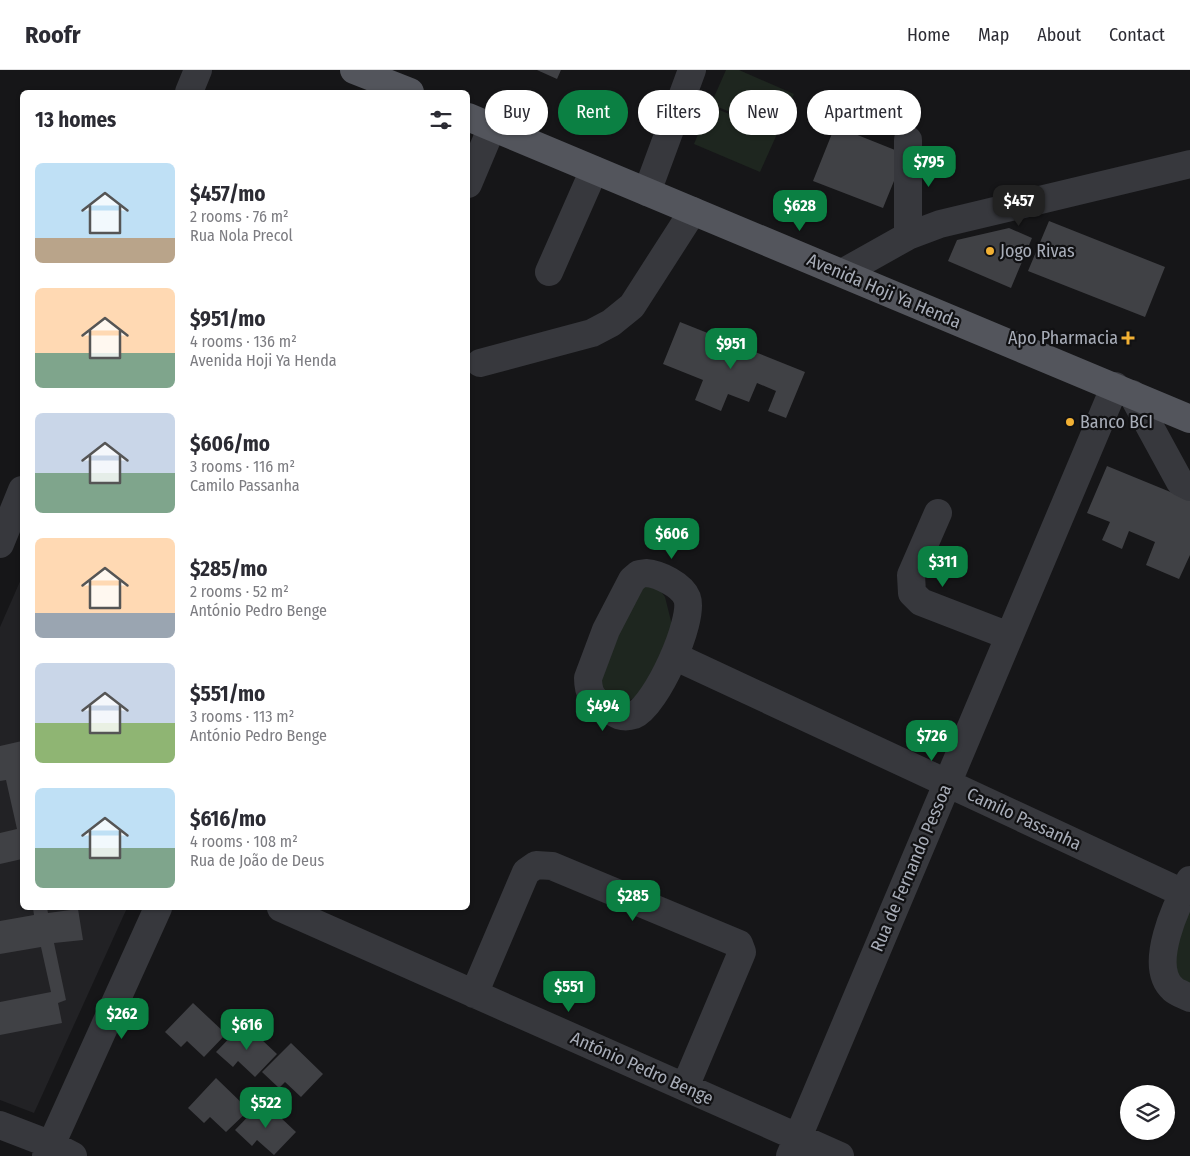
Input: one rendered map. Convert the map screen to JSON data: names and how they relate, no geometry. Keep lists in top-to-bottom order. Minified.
{"streets":{"main road":["Avenida Hoji Ya Henda"],"street":["Camilo Passanha","Rua de Fernando Pessoa","António Pedro Benge"]},"crossings":[["Avenida Hoji Ya Henda","Rua de Fernando Pessoa"],["Camilo Passanha","Rua de Fernando Pessoa"],["Rua de Fernando Pessoa","António Pedro Benge"]],"places":{"other":["Jogo Rivas","Banco BCI"],"health":["Apo Pharmacia"]},"page":{"header":"Roofr","nav":["Home","Map","About","Contact"],"chip":["Buy","Rent","Filters","New","Apartment"],"heading":"13 homes","price":["$795","$457","$628","$951","$606","$311","$494","$726","$285","$551","$262","$616","$522"],"list":[{"name":"$457/mo","note":"2 rooms · 76 m² · Rua Nola Precol"},{"name":"$951/mo","note":"4 rooms · 136 m² · Avenida Hoji Ya Henda"},{"name":"$606/mo","note":"3 rooms · 116 m² · Camilo Passanha"},{"name":"$285/mo","note":"2 rooms · 52 m² · António Pedro Benge"},{"name":"$551/mo","note":"3 rooms · 113 m² · António Pedro Benge"},{"name":"$616/mo","note":"4 rooms · 108 m² · Rua de João de Deus"}]}}
